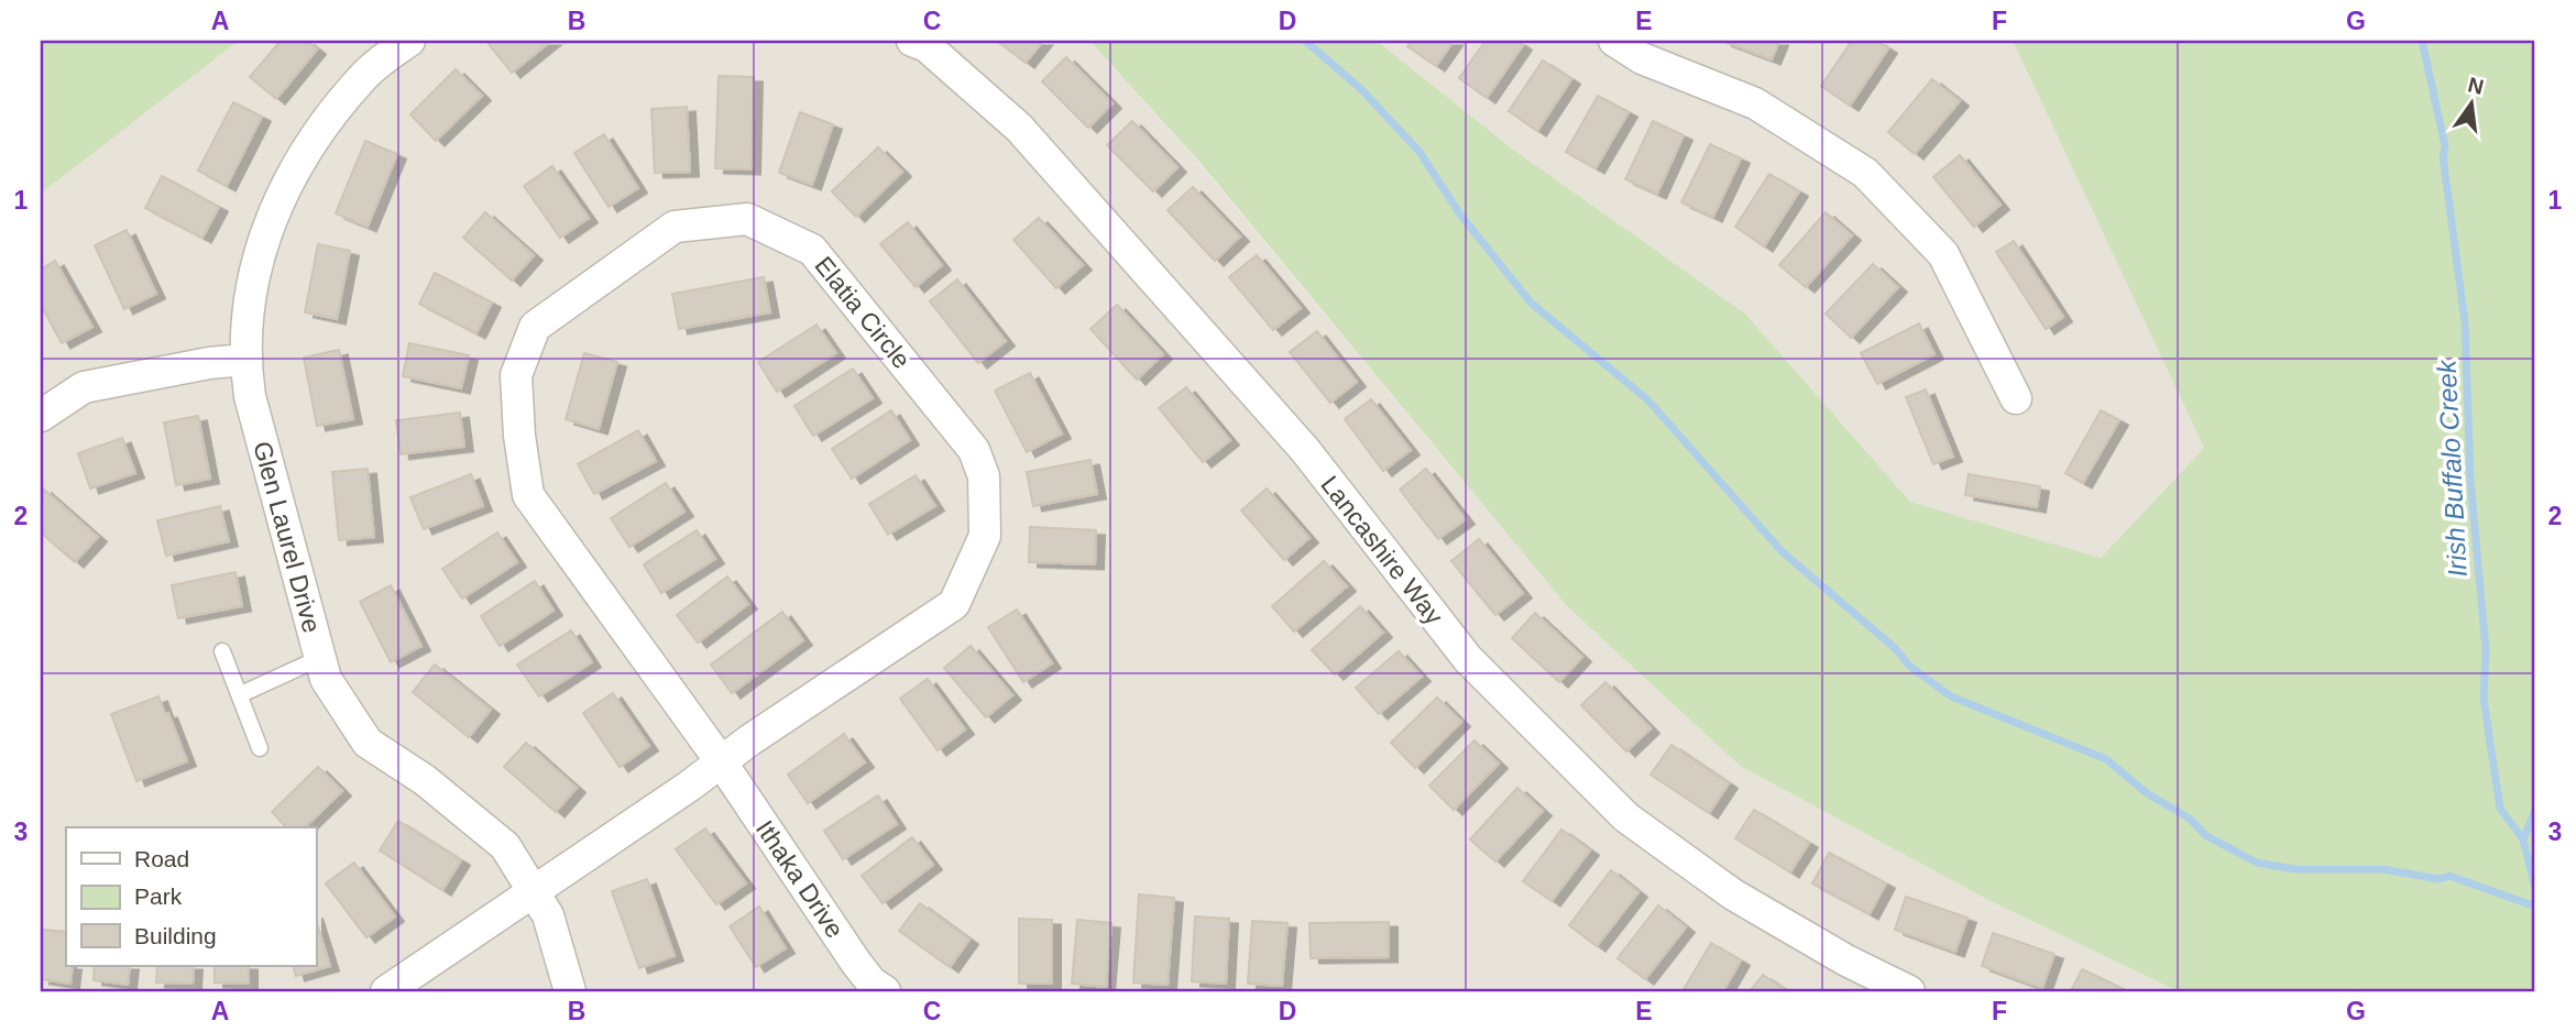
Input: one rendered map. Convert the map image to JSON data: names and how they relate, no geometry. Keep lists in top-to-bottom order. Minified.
{"streets":{"street":["Elatia Circle","Glen Laurel Drive","Lancashire Way","Ithaka Drive"]},"crossings":[["Elatia Circle","Glen Laurel Drive"],["Elatia Circle","Ithaka Drive"]],"water":["Irish Buffalo Creek"],"legend":["Road","Park","Building"],"north":"top","grid":{"columns":["A","B","C","D","E","F","G"],"rows":["1","2","3"]}}
